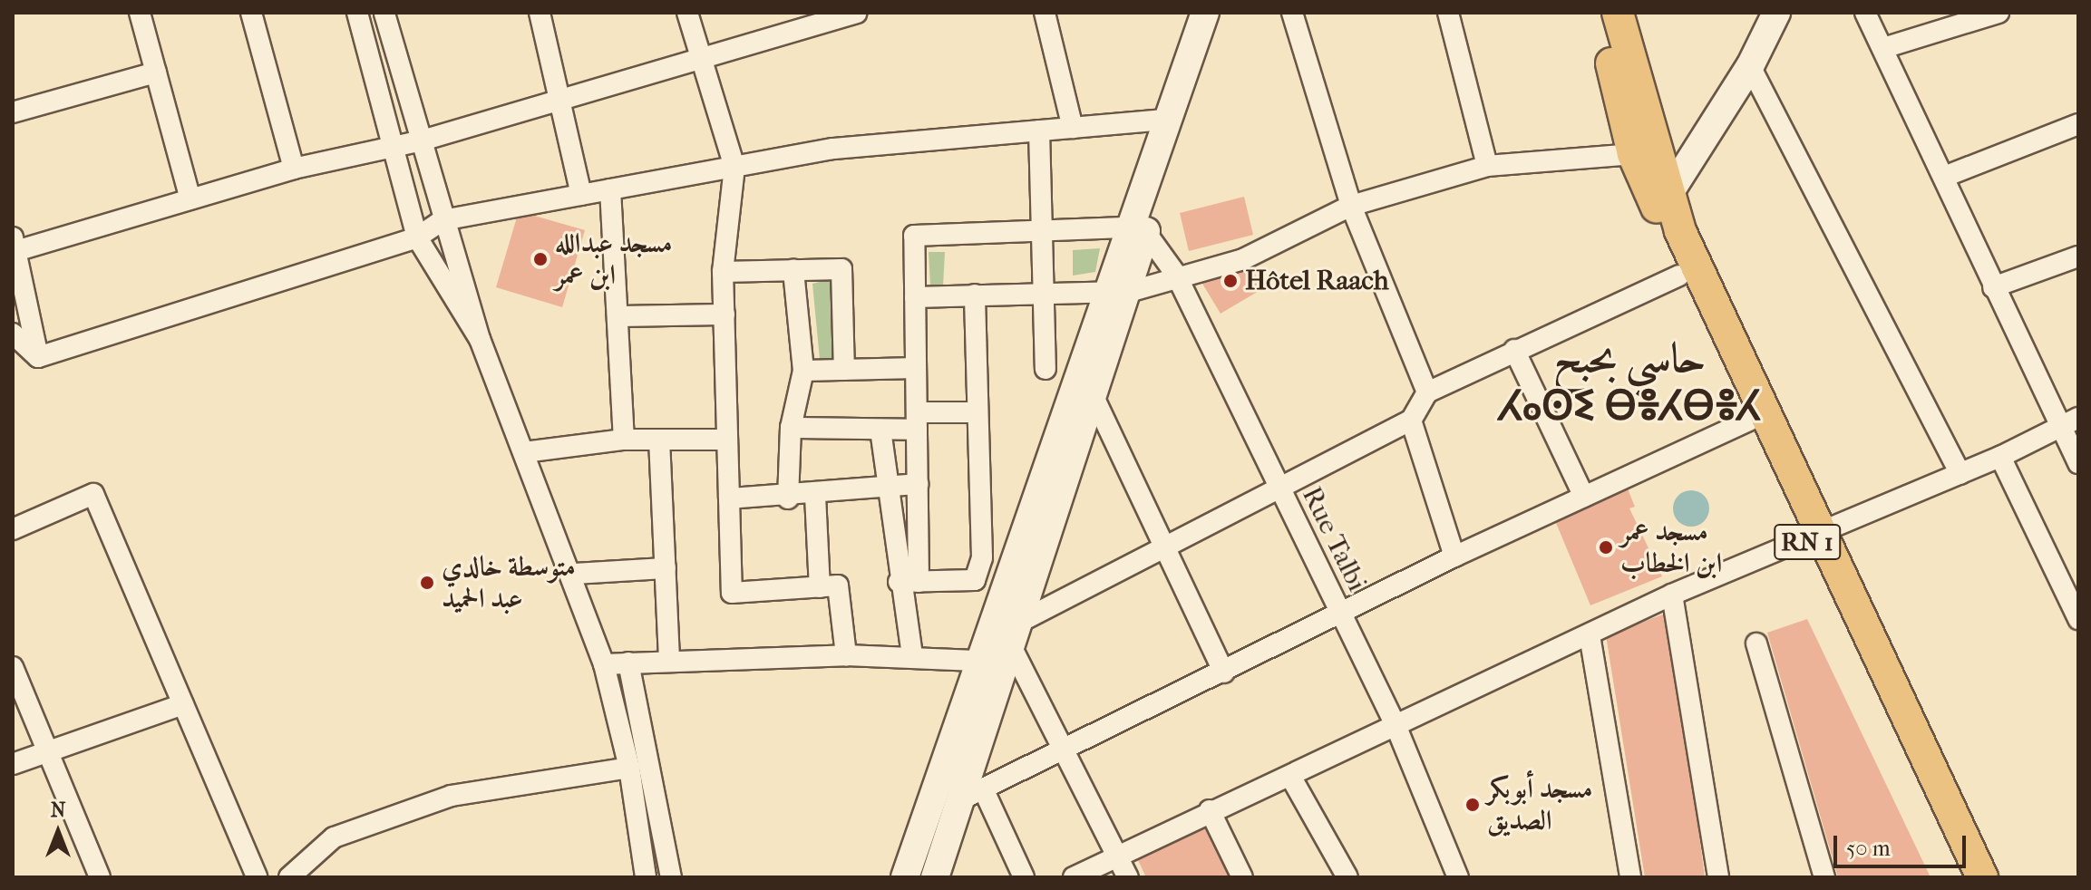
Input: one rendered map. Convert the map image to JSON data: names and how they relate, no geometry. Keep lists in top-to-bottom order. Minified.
{"streets":{"main road":["RN 1"],"street":["Rue Talbi"]},"districts":["حاسي بحبح ⵃⴰⵙⵉ ⴱⴻⵃⴱⴻⵃ"],"places":["مسجد عبدالله ابن عمر","Hôtel Raach","مسجد عمر ابن الخطاب","متوسطة خالدي عبد الحميد","مسجد أبوبكر الصديق"],"scale_bar":"50 m","north":"top"}
